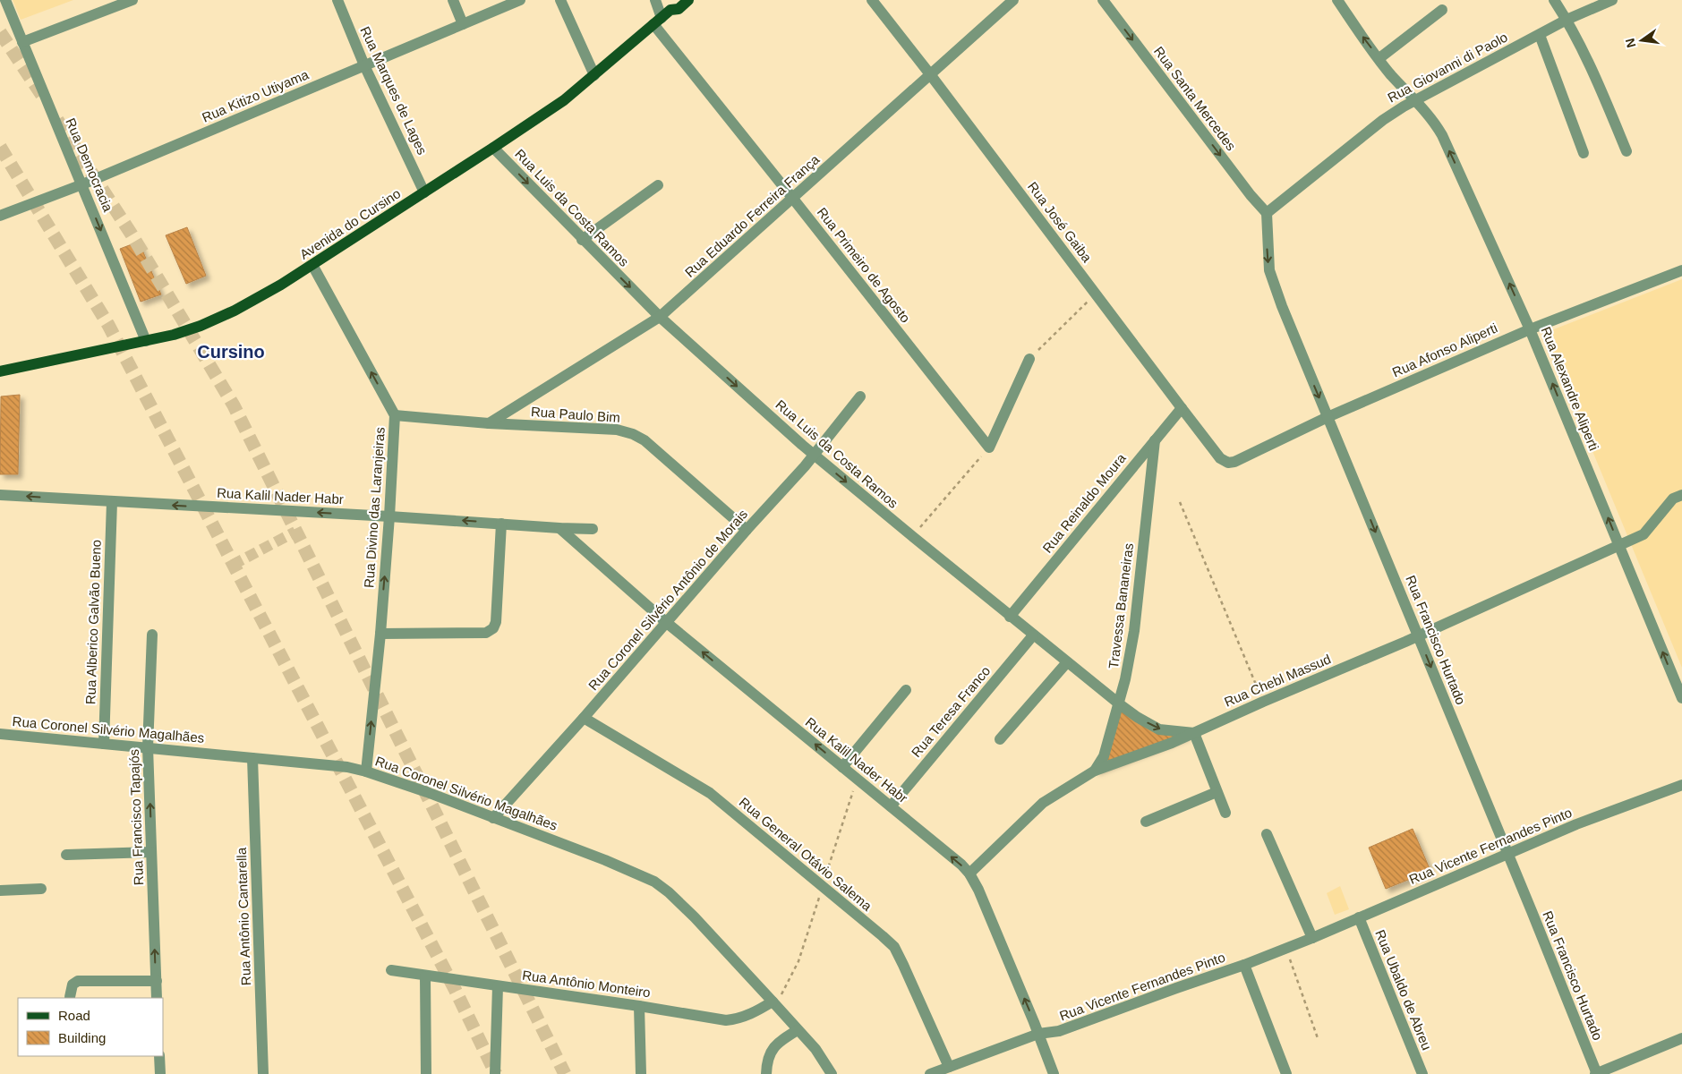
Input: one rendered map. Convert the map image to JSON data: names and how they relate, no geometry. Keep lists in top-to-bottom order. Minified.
{"streets":{"main road":["Avenida do Cursino"],"street":["Rua Giovanni di Paolo","Rua Marques de Lages","Rua Kitizo Utiyama","Rua Santa Mercedes","Rua Democracia","Rua Luis da Costa Ramos","Rua Eduardo Ferreira França","Rua José Gaiba","Rua Primeiro de Agosto","Rua Afonso Aliperti","Rua Alexandre Aliperti","Rua Paulo Bim","Rua Kalil Nader Habr","Rua Reinaldo Moura","Rua Divino das Laranjeiras","Rua Coronel Silvério Antônio de Morais","Travessa Bananeiras","Rua Alberico Galvão Bueno","Rua Francisco Hurtado","Rua Chebl Massud","Rua Teresa Franco","Rua Coronel Silvério Magalhães","Rua Francisco Tapajós","Rua Vicente Fernandes Pinto","Rua General Otávio Salema","Rua Antônio Cantarella","Rua Antônio Monteiro","Rua Ubaldo de Abreu"]},"crossings":[["Rua Giovanni di Paolo","Rua Santa Mercedes"],["Rua Giovanni di Paolo","Rua Alexandre Aliperti"],["Rua Giovanni di Paolo","Rua Francisco Hurtado"],["Rua Marques de Lages","Rua Kitizo Utiyama"],["Rua Marques de Lages","Avenida do Cursino"],["Rua Kitizo Utiyama","Rua Democracia"],["Rua Santa Mercedes","Rua Francisco Hurtado"],["Rua Democracia","Avenida do Cursino"],["Rua Luis da Costa Ramos","Rua Eduardo Ferreira França"],["Rua Luis da Costa Ramos","Avenida do Cursino"],["Rua Luis da Costa Ramos","Rua Reinaldo Moura"],["Rua Luis da Costa Ramos","Rua Coronel Silvério Antônio de Morais"],["Rua Luis da Costa Ramos","Travessa Bananeiras"],["Rua Luis da Costa Ramos","Rua Chebl Massud"],["Rua Luis da Costa Ramos","Rua Teresa Franco"],["Rua Eduardo Ferreira França","Rua José Gaiba"],["Rua Eduardo Ferreira França","Rua Primeiro de Agosto"],["Rua Eduardo Ferreira França","Rua Paulo Bim"],["Rua José Gaiba","Rua Afonso Aliperti"],["Rua José Gaiba","Rua Reinaldo Moura"],["Avenida do Cursino","Rua Primeiro de Agosto"],["Avenida do Cursino","Rua Divino das Laranjeiras"],["Rua Afonso Aliperti","Rua Alexandre Aliperti"],["Rua Afonso Aliperti","Rua Francisco Hurtado"],["Rua Alexandre Aliperti","Rua Chebl Massud"],["Rua Paulo Bim","Rua Divino das Laranjeiras"],["Rua Paulo Bim","Rua Coronel Silvério Antônio de Morais"],["Rua Kalil Nader Habr","Rua Divino das Laranjeiras"],["Rua Kalil Nader Habr","Rua Coronel Silvério Antônio de Morais"],["Rua Kalil Nader Habr","Rua Alberico Galvão Bueno"],["Rua Kalil Nader Habr","Rua Chebl Massud"],["Rua Kalil Nader Habr","Rua Teresa Franco"],["Rua Kalil Nader Habr","Rua Vicente Fernandes Pinto"],["Rua Reinaldo Moura","Travessa Bananeiras"],["Rua Divino das Laranjeiras","Rua Coronel Silvério Magalhães"],["Rua Coronel Silvério Antônio de Morais","Rua Coronel Silvério Magalhães"],["Rua Coronel Silvério Antônio de Morais","Rua General Otávio Salema"],["Travessa Bananeiras","Rua Chebl Massud"],["Rua Alberico Galvão Bueno","Rua Coronel Silvério Magalhães"],["Rua Francisco Hurtado","Rua Chebl Massud"],["Rua Francisco Hurtado","Rua Vicente Fernandes Pinto"],["Rua Coronel Silvério Magalhães","Rua Francisco Tapajós"],["Rua Coronel Silvério Magalhães","Rua Antônio Cantarella"],["Rua Coronel Silvério Magalhães","Rua Antônio Monteiro"],["Rua Vicente Fernandes Pinto","Rua General Otávio Salema"],["Rua Vicente Fernandes Pinto","Rua Ubaldo de Abreu"]],"one_way":["Rua Santa Mercedes","Rua Democracia","Rua Luis da Costa Ramos","Rua Alexandre Aliperti","Rua Kalil Nader Habr","Rua Divino das Laranjeiras","Rua Francisco Hurtado","Rua Francisco Tapajós"],"districts":["Cursino"],"legend":["Road","Building"],"north":"left"}
